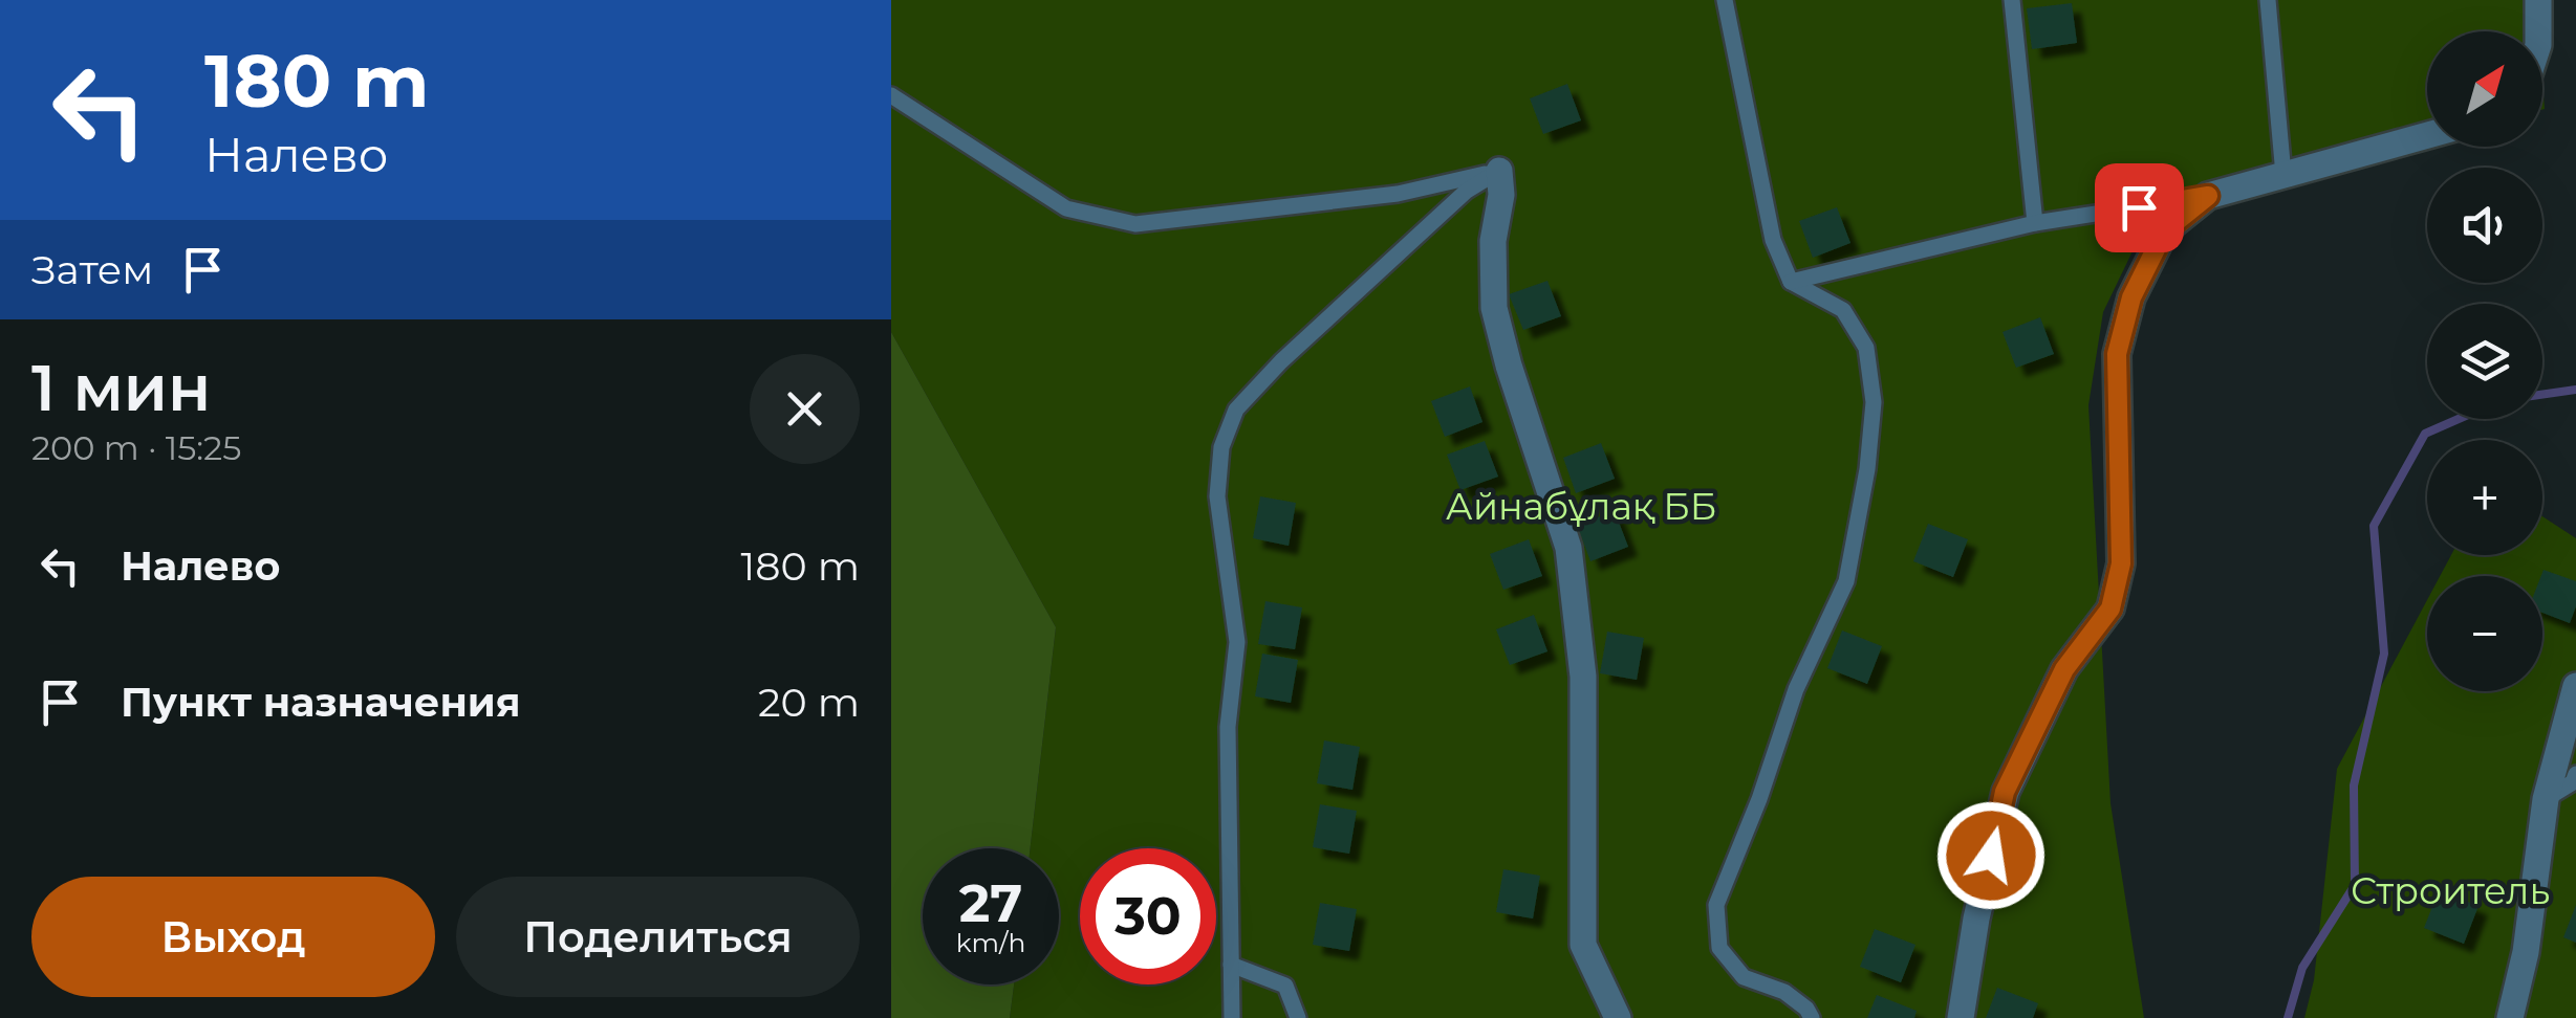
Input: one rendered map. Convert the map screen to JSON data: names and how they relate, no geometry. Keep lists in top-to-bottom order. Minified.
{"parks":["Айнабұлақ ББ","Строитель"],"north":"top right","page":{"turn":["180 m","Налево"],"map_buttons":["+","−"],"then":"Затем","heading":["1 мин","200 m · 15:25"],"list":[{"name":"Налево","value":"180 m"},{"name":"Пункт назначения","value":"20 m"}],"speed":"27 km/h","limit":"30","buttons":["Выход","Поделиться"]}}
